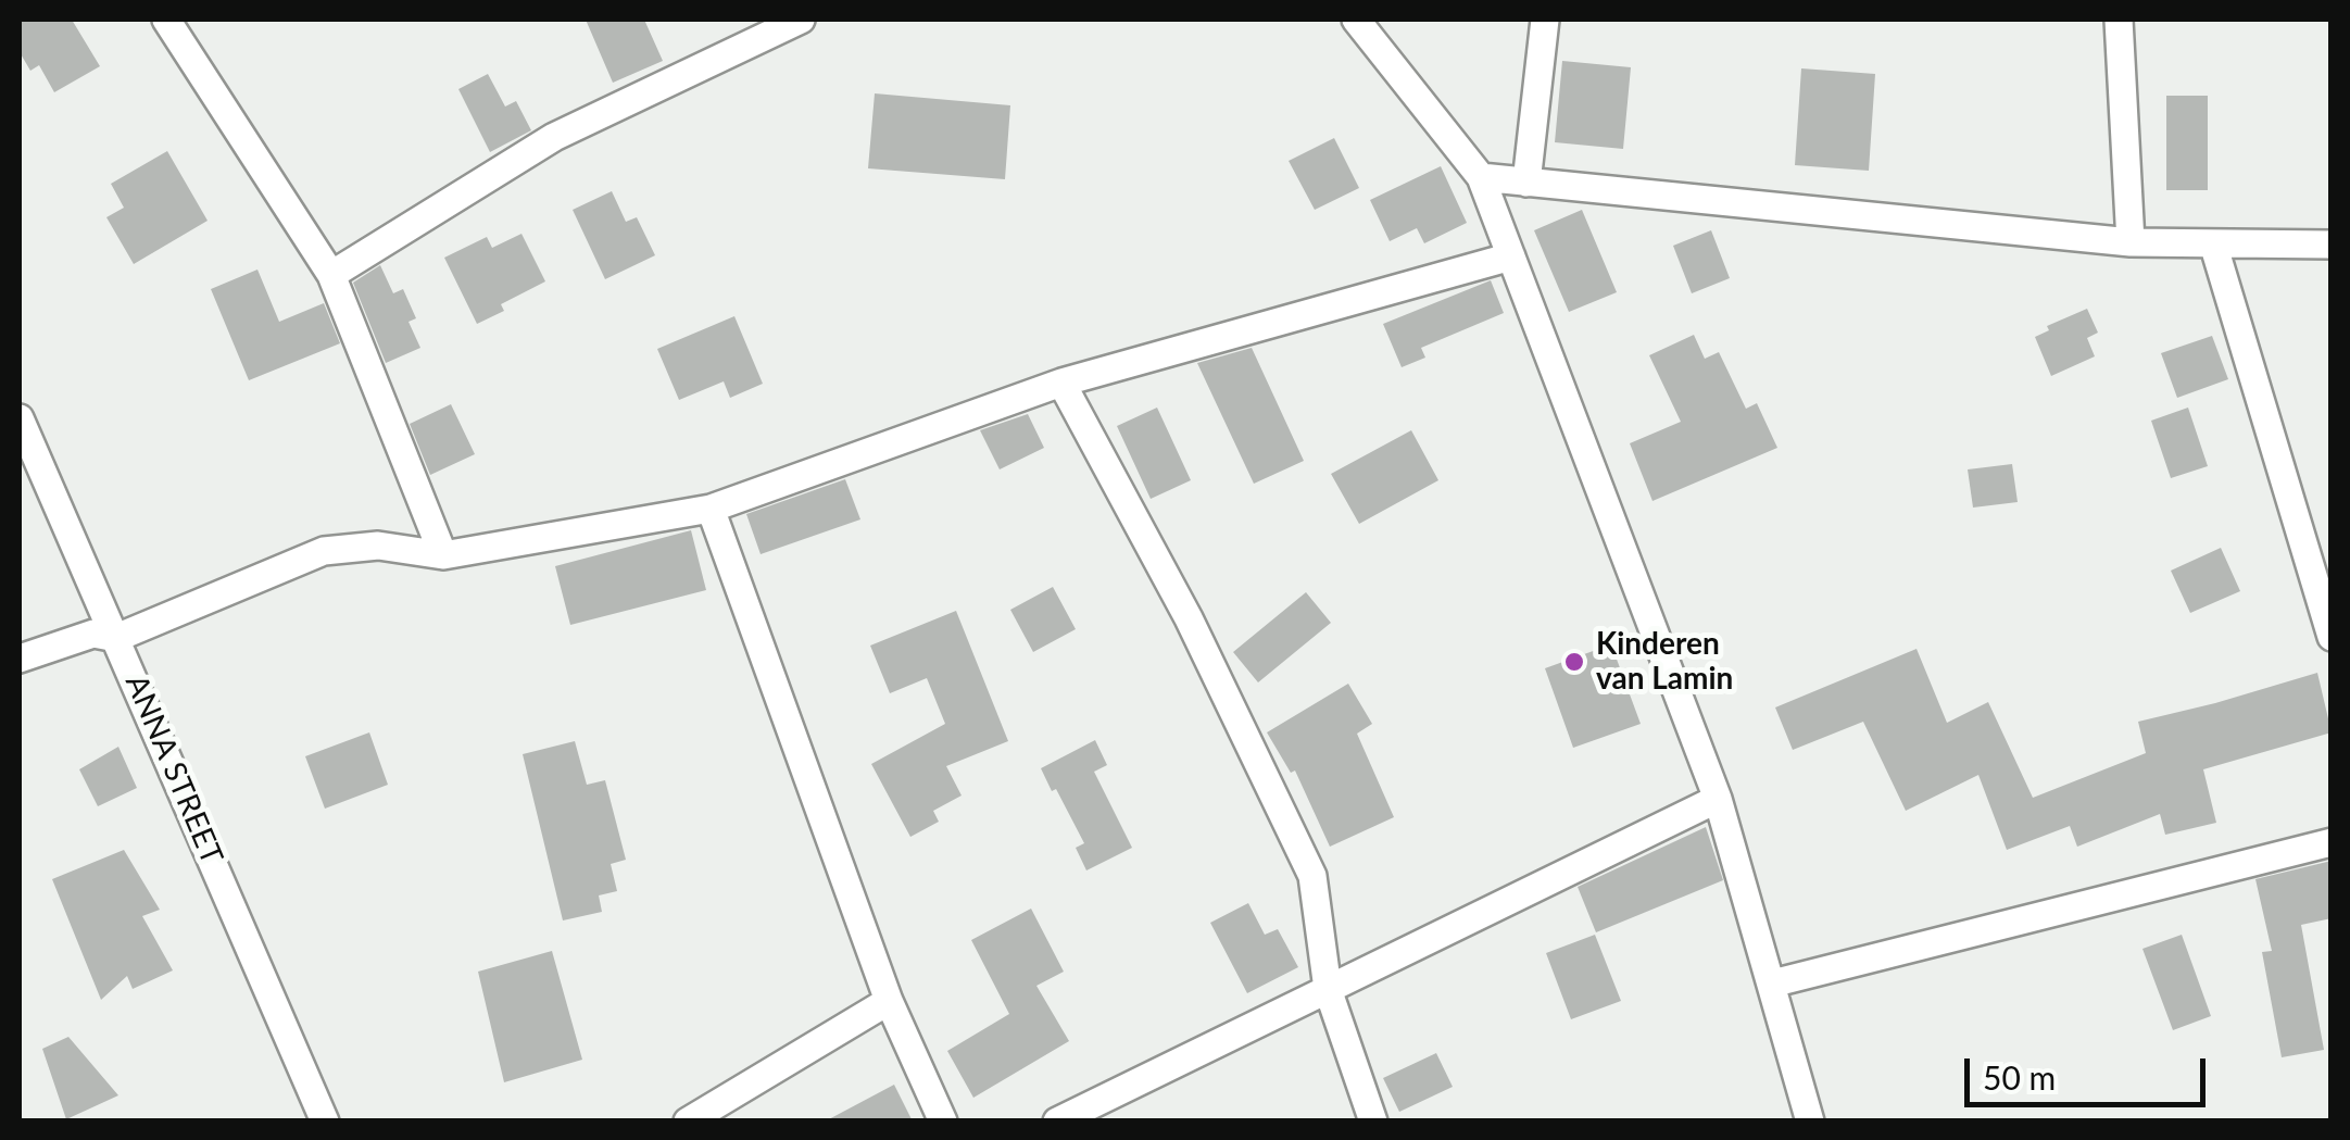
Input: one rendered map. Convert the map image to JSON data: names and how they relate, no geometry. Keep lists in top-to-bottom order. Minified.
{"streets":{"street":["ANNA STREET"]},"places":["Kinderen van Lamin"],"scale_bar":"50 m"}
